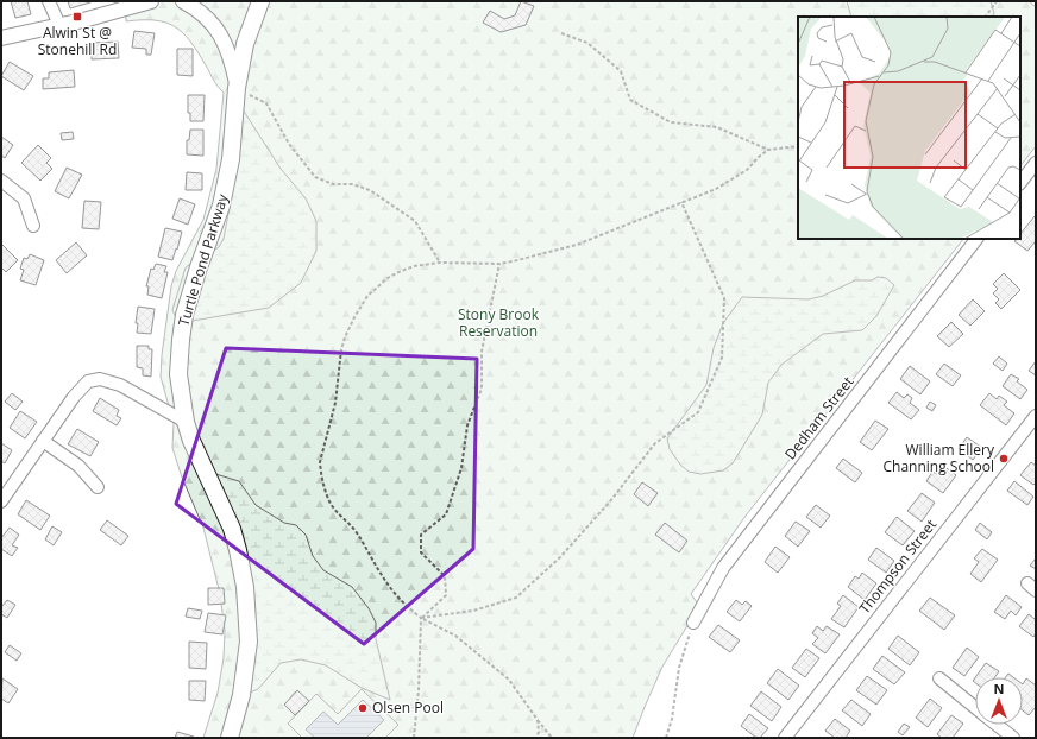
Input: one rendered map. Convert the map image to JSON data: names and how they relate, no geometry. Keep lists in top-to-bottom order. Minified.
{"streets":{"main road":["Turtle Pond Parkway"],"street":["Dedham Street","Thompson Street"]},"parks":["Stony Brook Reservation"],"places":{"transit":["Alwin St @ Stonehill Rd"],"other":["William Ellery Channing School","Olsen Pool"]},"north":"top"}
